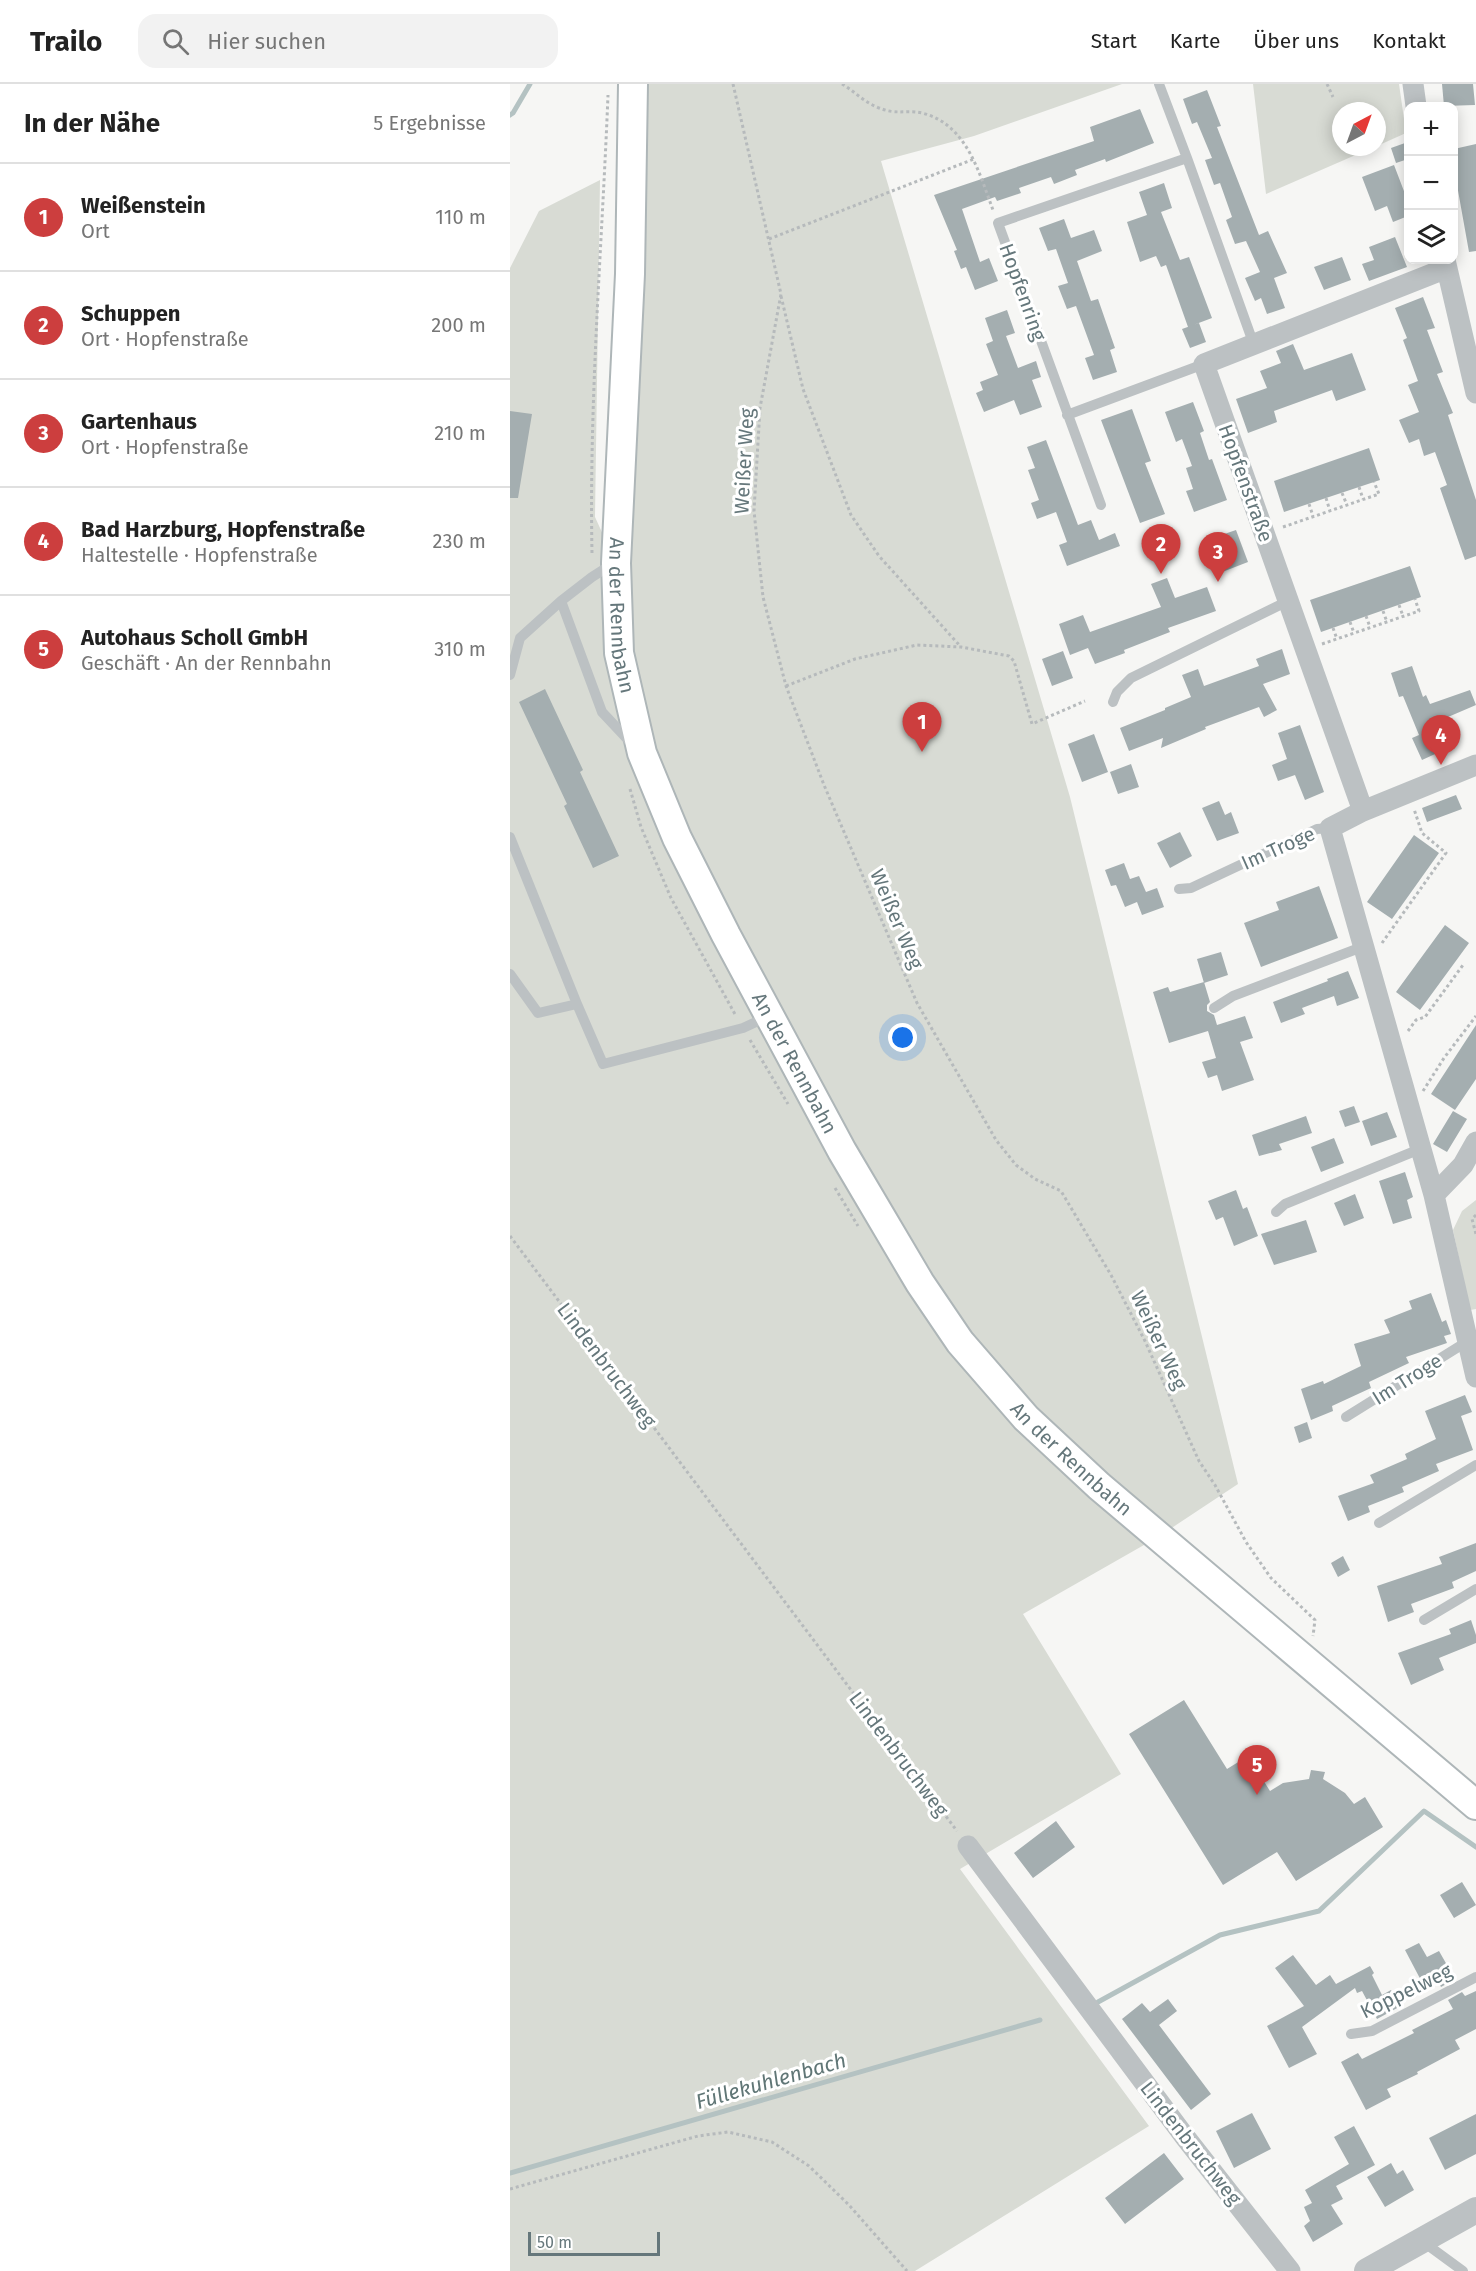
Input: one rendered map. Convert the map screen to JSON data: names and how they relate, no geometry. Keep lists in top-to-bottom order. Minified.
{"streets":{"main road":["An der Rennbahn"],"street":["Hopfenstraße","Im Troge","Lindenbruchweg"],"lane":["Hopfenring","Koppelweg"],"path":["Weißer Weg"]},"crossings":[["Weißer Weg","An der Rennbahn"]],"water":["Füllekuhlenbach"],"scale_bar":"50 m","north":"top right","page":{"header":"Trailo","search":"Hier suchen","nav":["Start","Karte","Über uns","Kontakt"],"heading":["In der Nähe","5 Ergebnisse"],"map_buttons":["+","−"],"list":[{"mark":"1","name":"Weißenstein","note":"Ort","value":"110 m"},{"mark":"2","name":"Schuppen","note":"Ort · Hopfenstraße","value":"200 m"},{"mark":"3","name":"Gartenhaus","note":"Ort · Hopfenstraße","value":"210 m"},{"mark":"4","name":"Bad Harzburg, Hopfenstraße","note":"Haltestelle · Hopfenstraße","value":"230 m"},{"mark":"5","name":"Autohaus Scholl GmbH","note":"Geschäft · An der Rennbahn","value":"310 m"}],"pins":["2","3","1","4","5"],"scale":"50 m"}}
